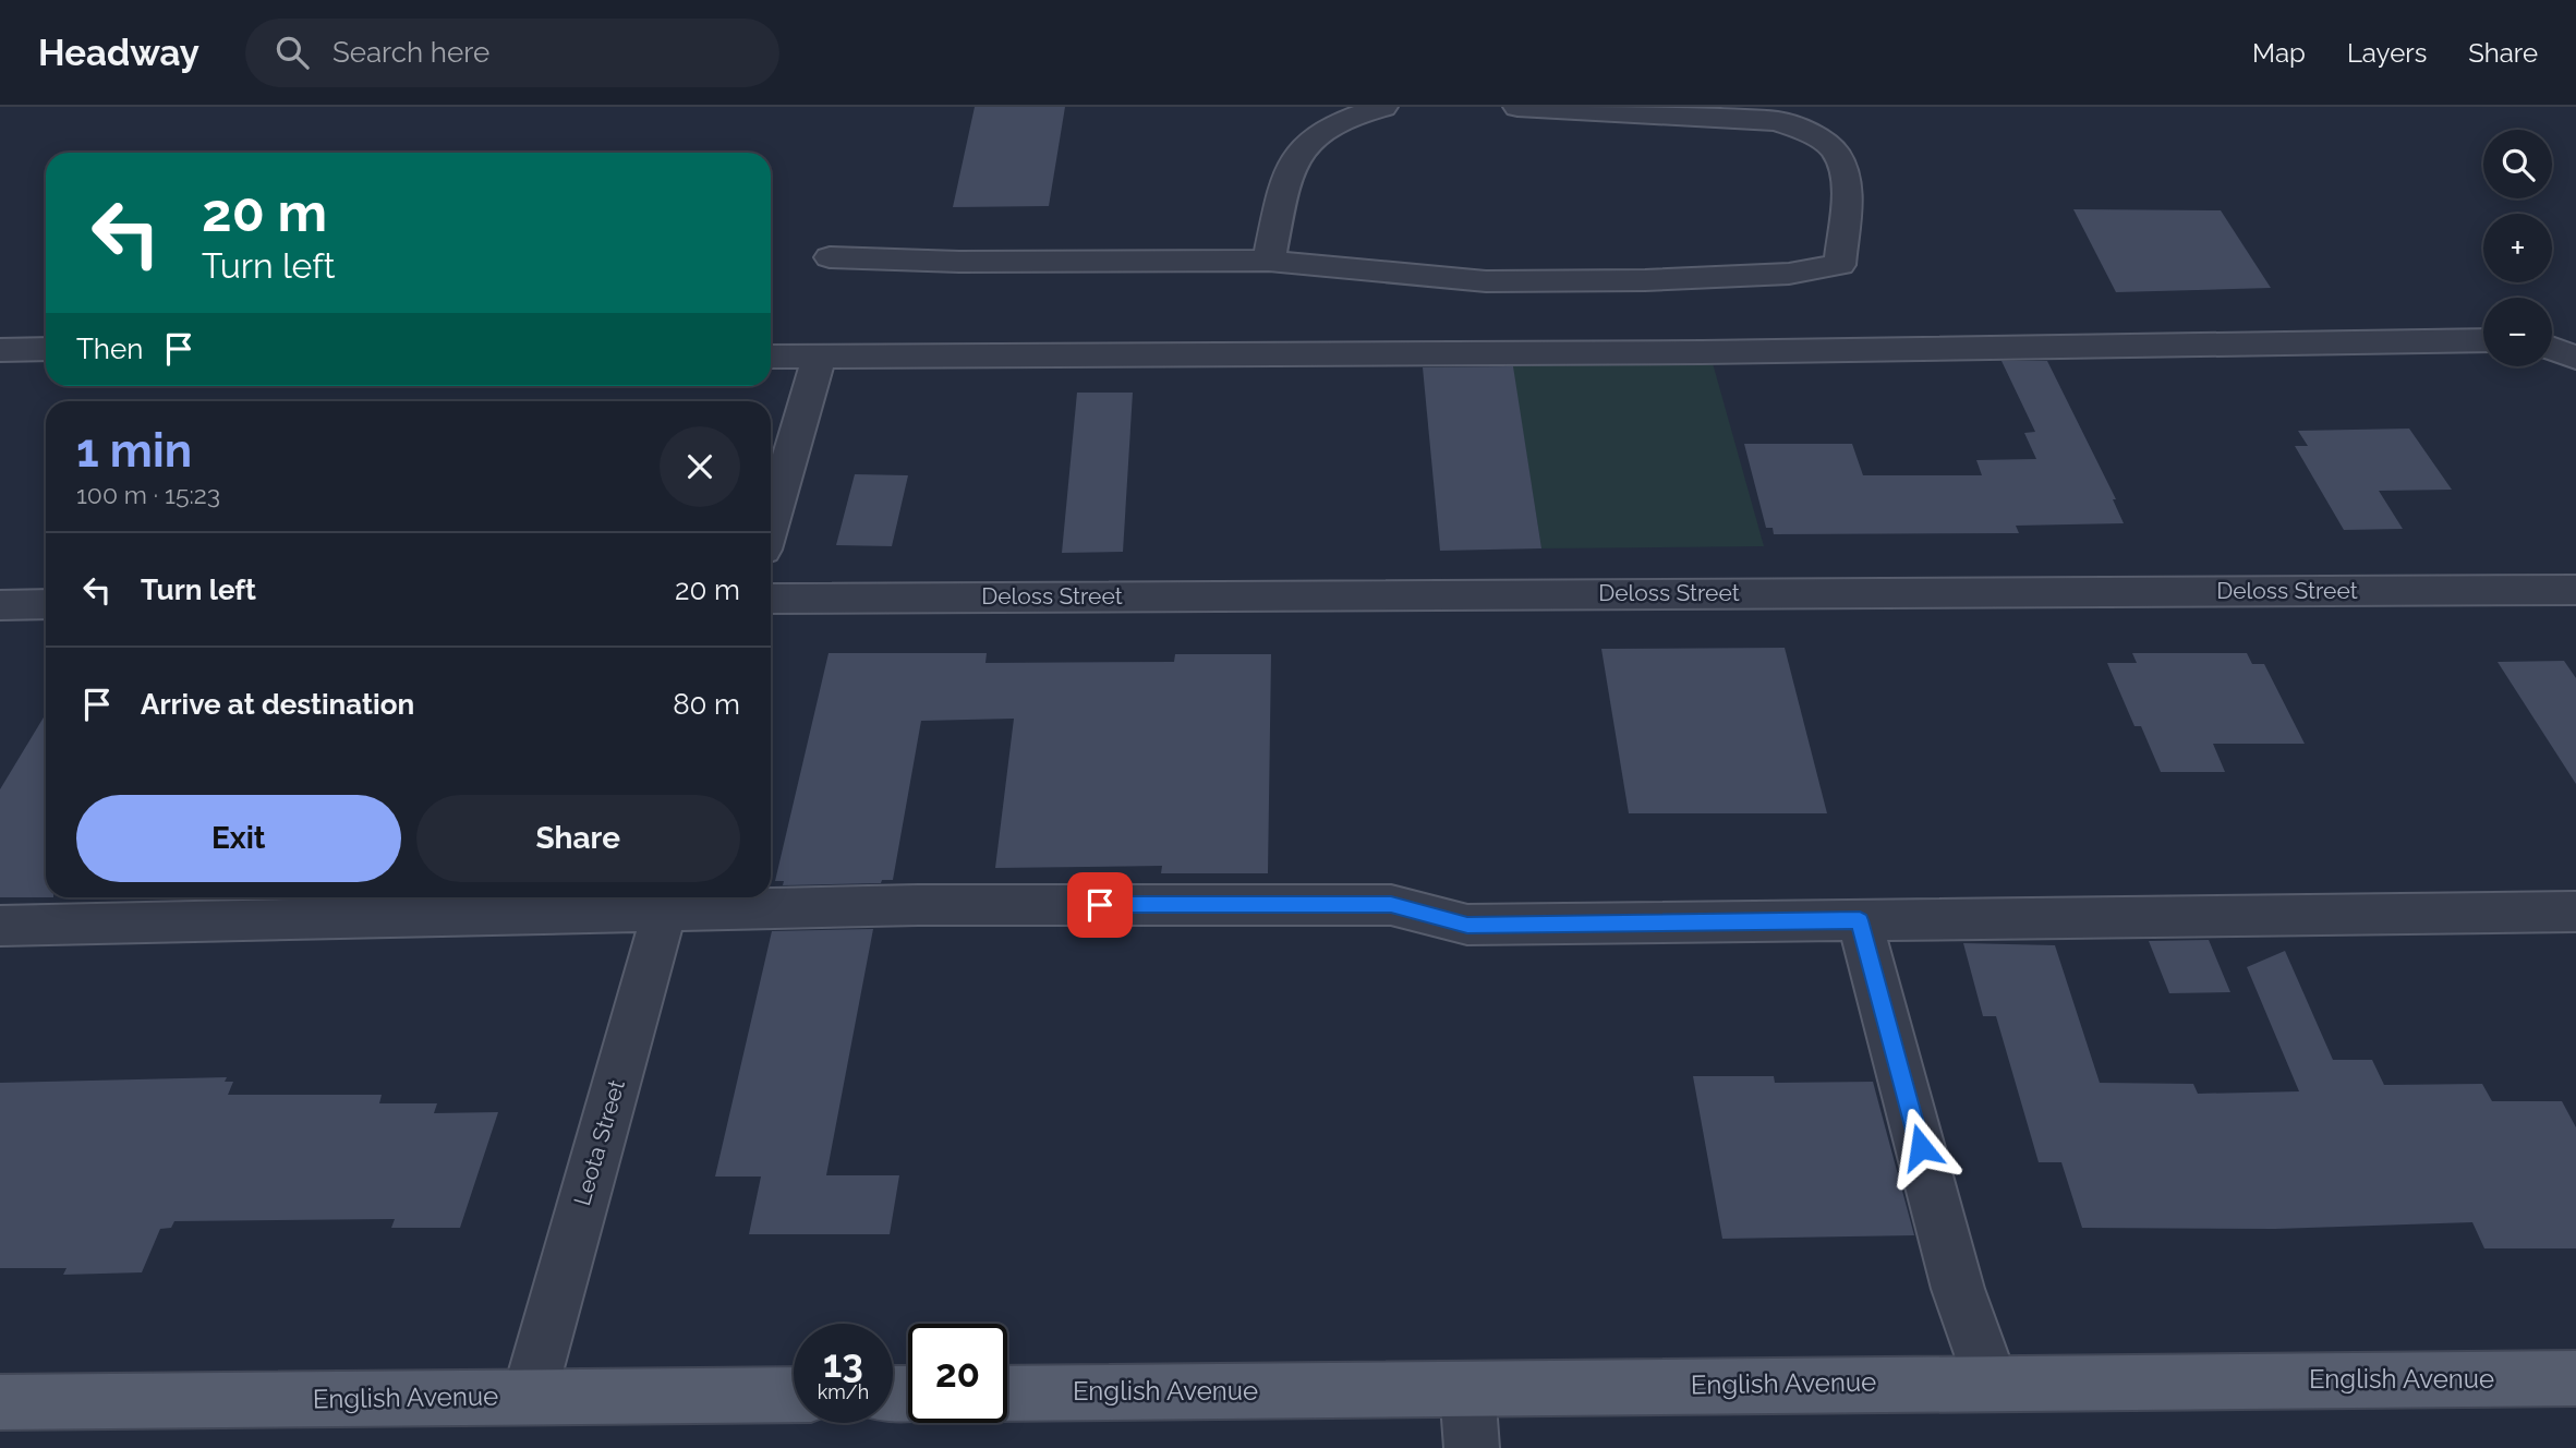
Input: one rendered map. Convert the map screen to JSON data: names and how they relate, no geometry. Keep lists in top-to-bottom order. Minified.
{"streets":{"main road":["English Avenue"],"street":["Deloss Street","Leota Street"]},"crossings":[["Leota Street","English Avenue"]],"page":{"header":"Headway","search":"Search here","nav":["Map","Layers","Share"],"map_buttons":["+","−"],"turn":["20 m","Turn left"],"then":"Then","heading":["1 min","100 m · 15:23"],"list":[{"name":"Turn left","value":"20 m"},{"name":"Arrive at destination","value":"80 m"}],"buttons":["Exit","Share"],"speed":"13 km/h","limit":"20"}}
